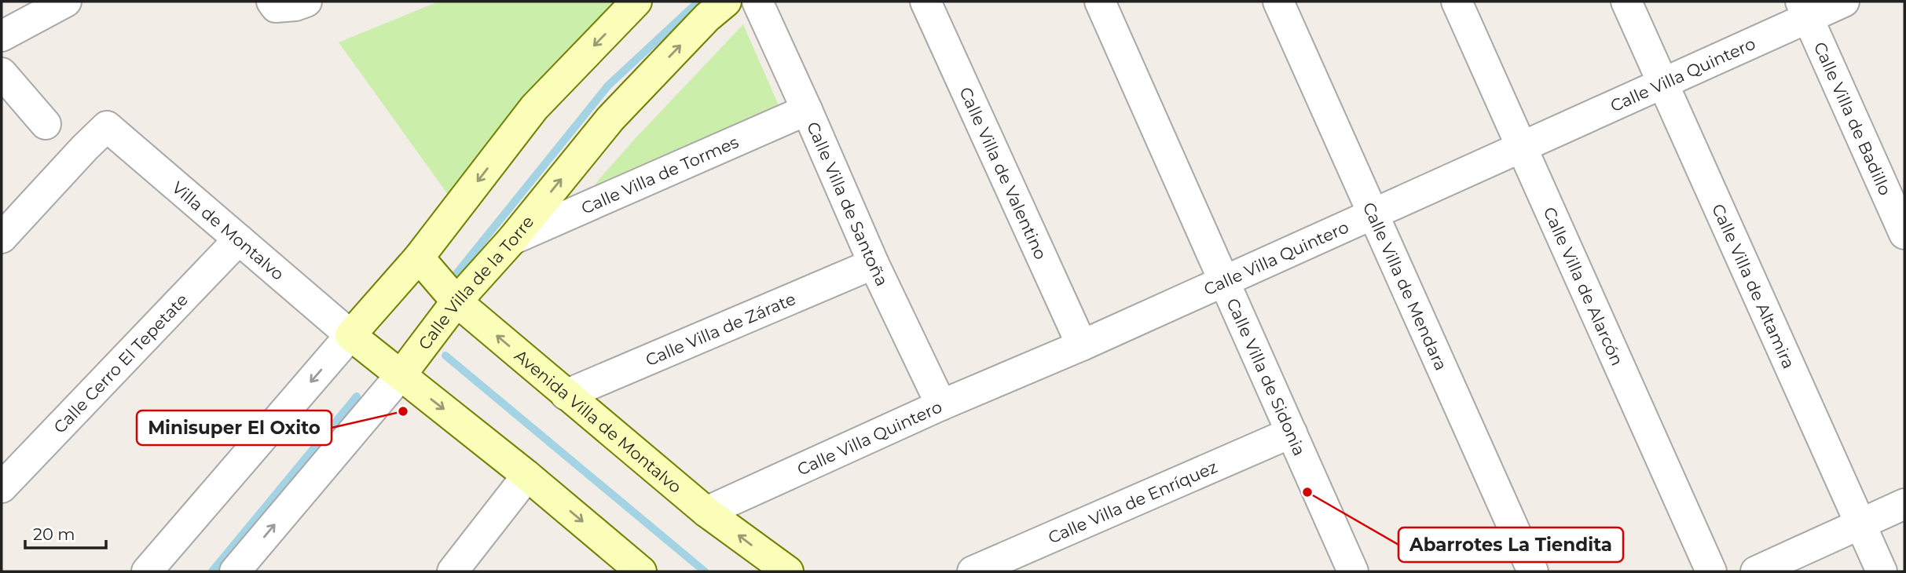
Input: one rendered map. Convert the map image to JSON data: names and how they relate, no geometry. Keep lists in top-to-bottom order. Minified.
{"streets":{"street":["Calle Villa Quintero","Calle Villa de Badillo","Calle Villa de Valentino","Calle Villa de Tormes","Calle Villa de Santoña","Villa de Montalvo","Calle Villa de la Torre","Calle Villa de Mendara","Calle Villa de Alarcón","Calle Villa de Altamira","Calle Villa de Zárate","Calle Cerro El Tepetate","Calle Villa de Sidonia","Avenida Villa de Montalvo","Calle Villa de Enríquez"]},"crossings":[["Calle Villa Quintero","Calle Villa de Badillo"],["Calle Villa Quintero","Calle Villa de Valentino"],["Calle Villa Quintero","Calle Villa de Santoña"],["Calle Villa Quintero","Calle Villa de Mendara"],["Calle Villa Quintero","Calle Villa de Alarcón"],["Calle Villa Quintero","Calle Villa de Altamira"],["Calle Villa Quintero","Calle Villa de Sidonia"],["Calle Villa Quintero","Avenida Villa de Montalvo"],["Calle Villa de Tormes","Calle Villa de Santoña"],["Calle Villa de Tormes","Calle Villa de la Torre"],["Calle Villa de Santoña","Calle Villa de Zárate"],["Villa de Montalvo","Calle Cerro El Tepetate"],["Calle Villa de la Torre","Avenida Villa de Montalvo"],["Calle Villa de Zárate","Avenida Villa de Montalvo"],["Calle Villa de Sidonia","Calle Villa de Enríquez"]],"places":["Minisuper El Oxito","Abarrotes La Tiendita"],"scale_bar":"20 m"}
